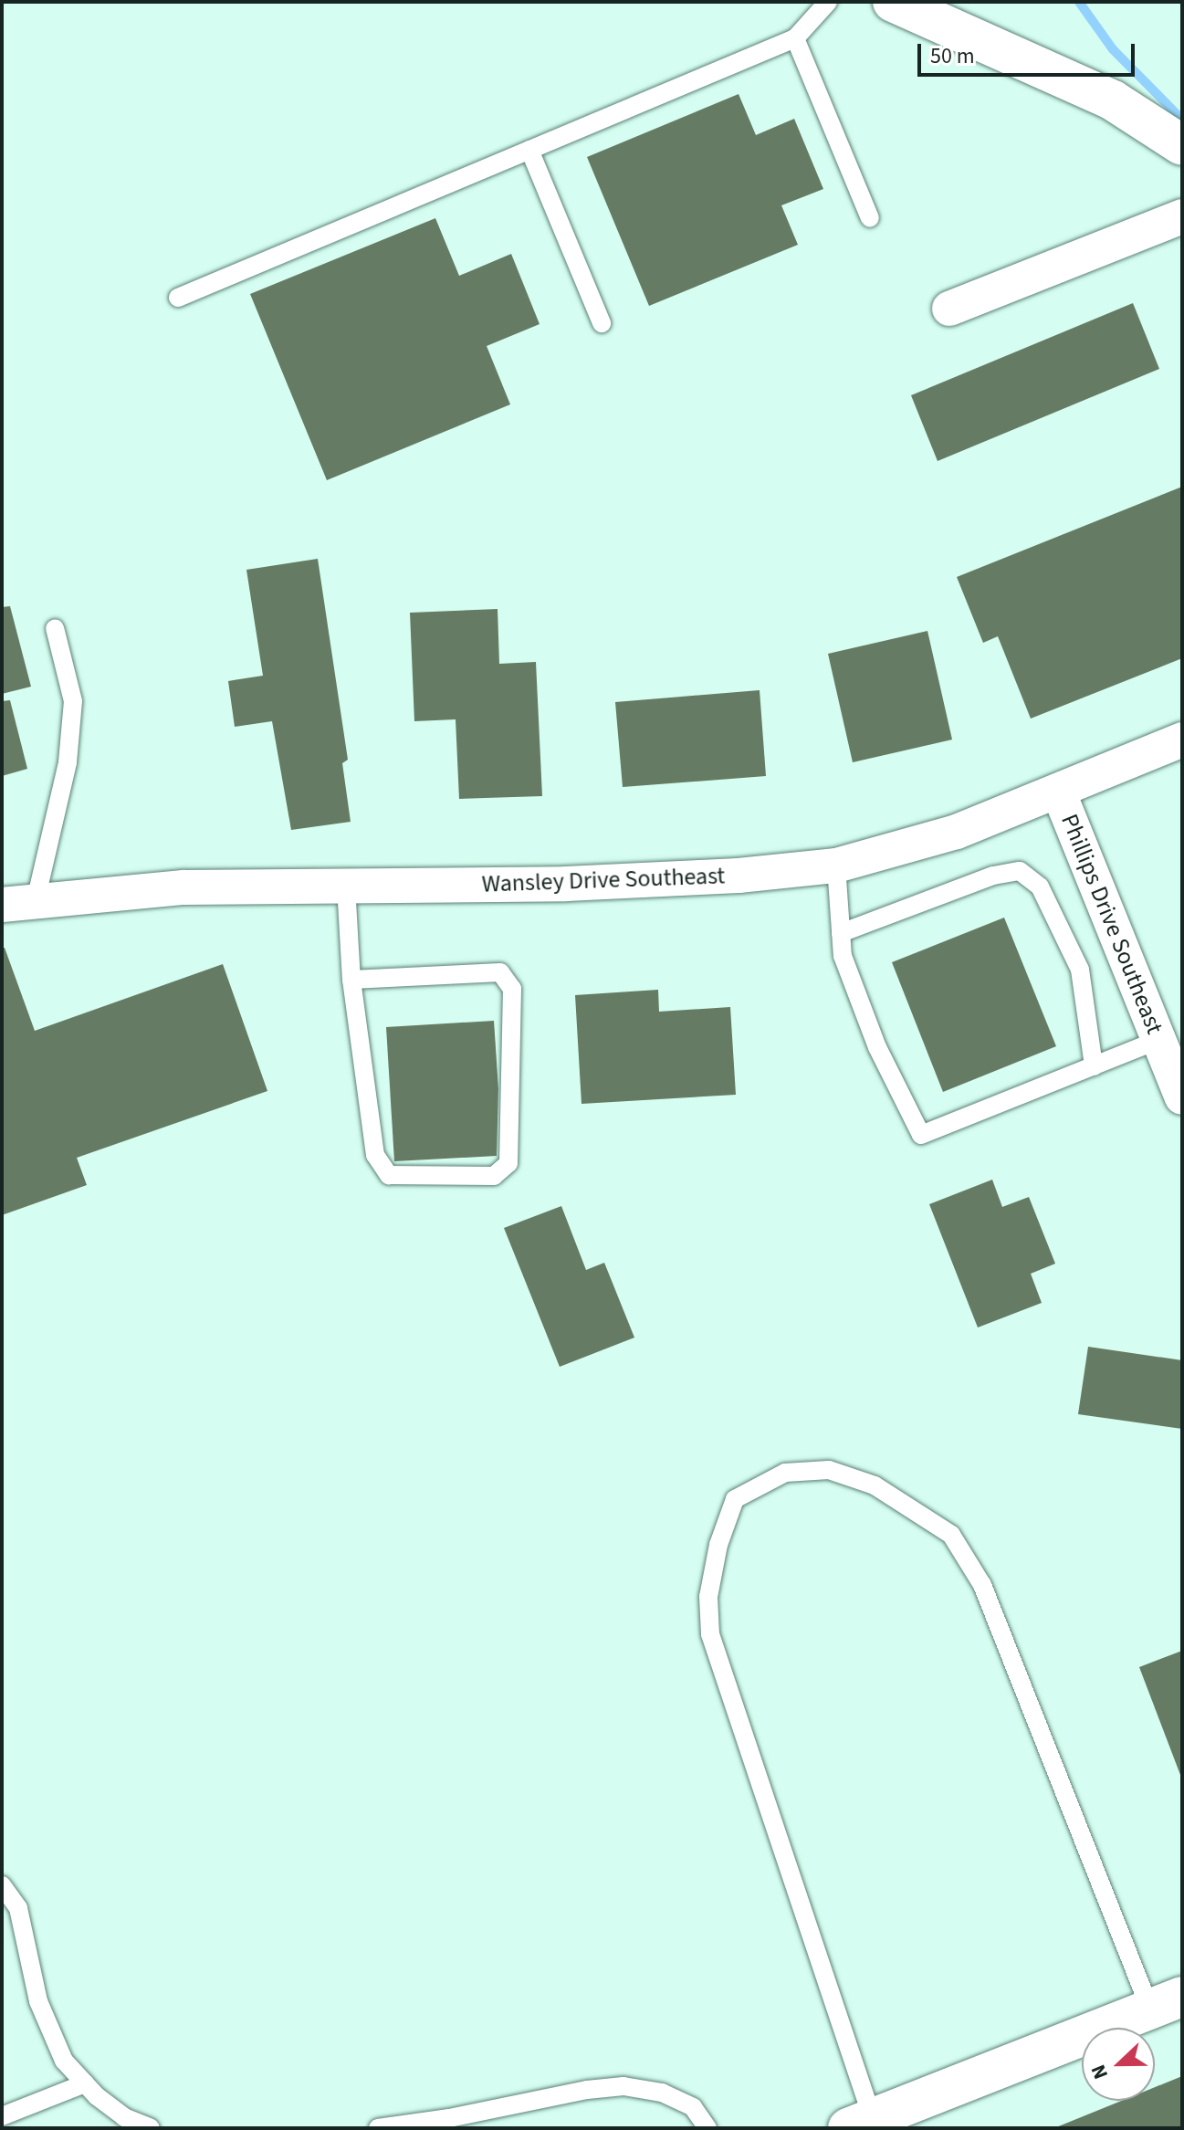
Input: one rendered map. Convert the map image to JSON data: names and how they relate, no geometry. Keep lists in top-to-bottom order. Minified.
{"streets":{"street":["Wansley Drive Southeast","Phillips Drive Southeast"]},"crossings":[["Wansley Drive Southeast","Phillips Drive Southeast"]],"scale_bar":"50 m","north":"left"}
